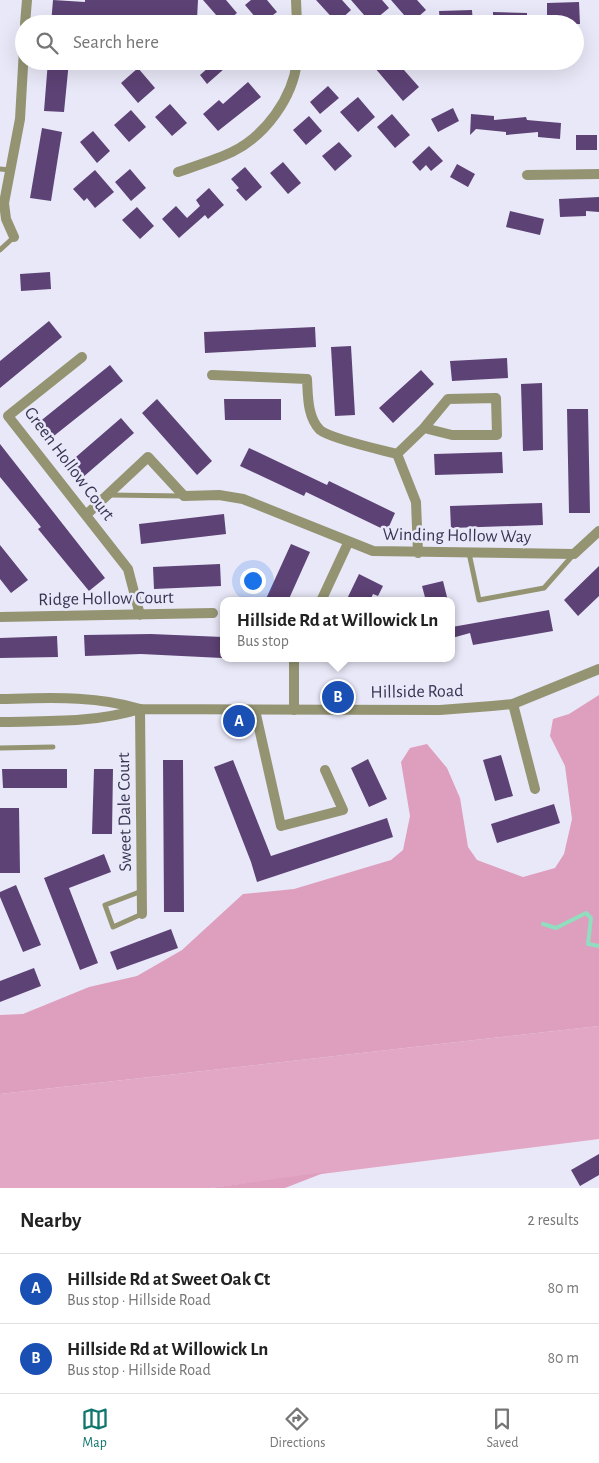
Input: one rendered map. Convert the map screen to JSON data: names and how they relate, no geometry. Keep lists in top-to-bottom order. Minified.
{"streets":{"street":["Green Hollow Court","Winding Hollow Way","Ridge Hollow Court","Hillside Road","Sweet Dale Court"]},"crossings":[["Green Hollow Court","Ridge Hollow Court"],["Hillside Road","Sweet Dale Court"]],"page":{"search":"Search here","popup":["Hillside Rd at Willowick Ln","Bus stop"],"pins":["B","A"],"heading":["Nearby","2 results"],"list":[{"mark":"A","name":"Hillside Rd at Sweet Oak Ct","note":"Bus stop · Hillside Road","value":"80 m"},{"mark":"B","name":"Hillside Rd at Willowick Ln","note":"Bus stop · Hillside Road","value":"80 m"}],"nav":["Map","Directions","Saved"]}}
